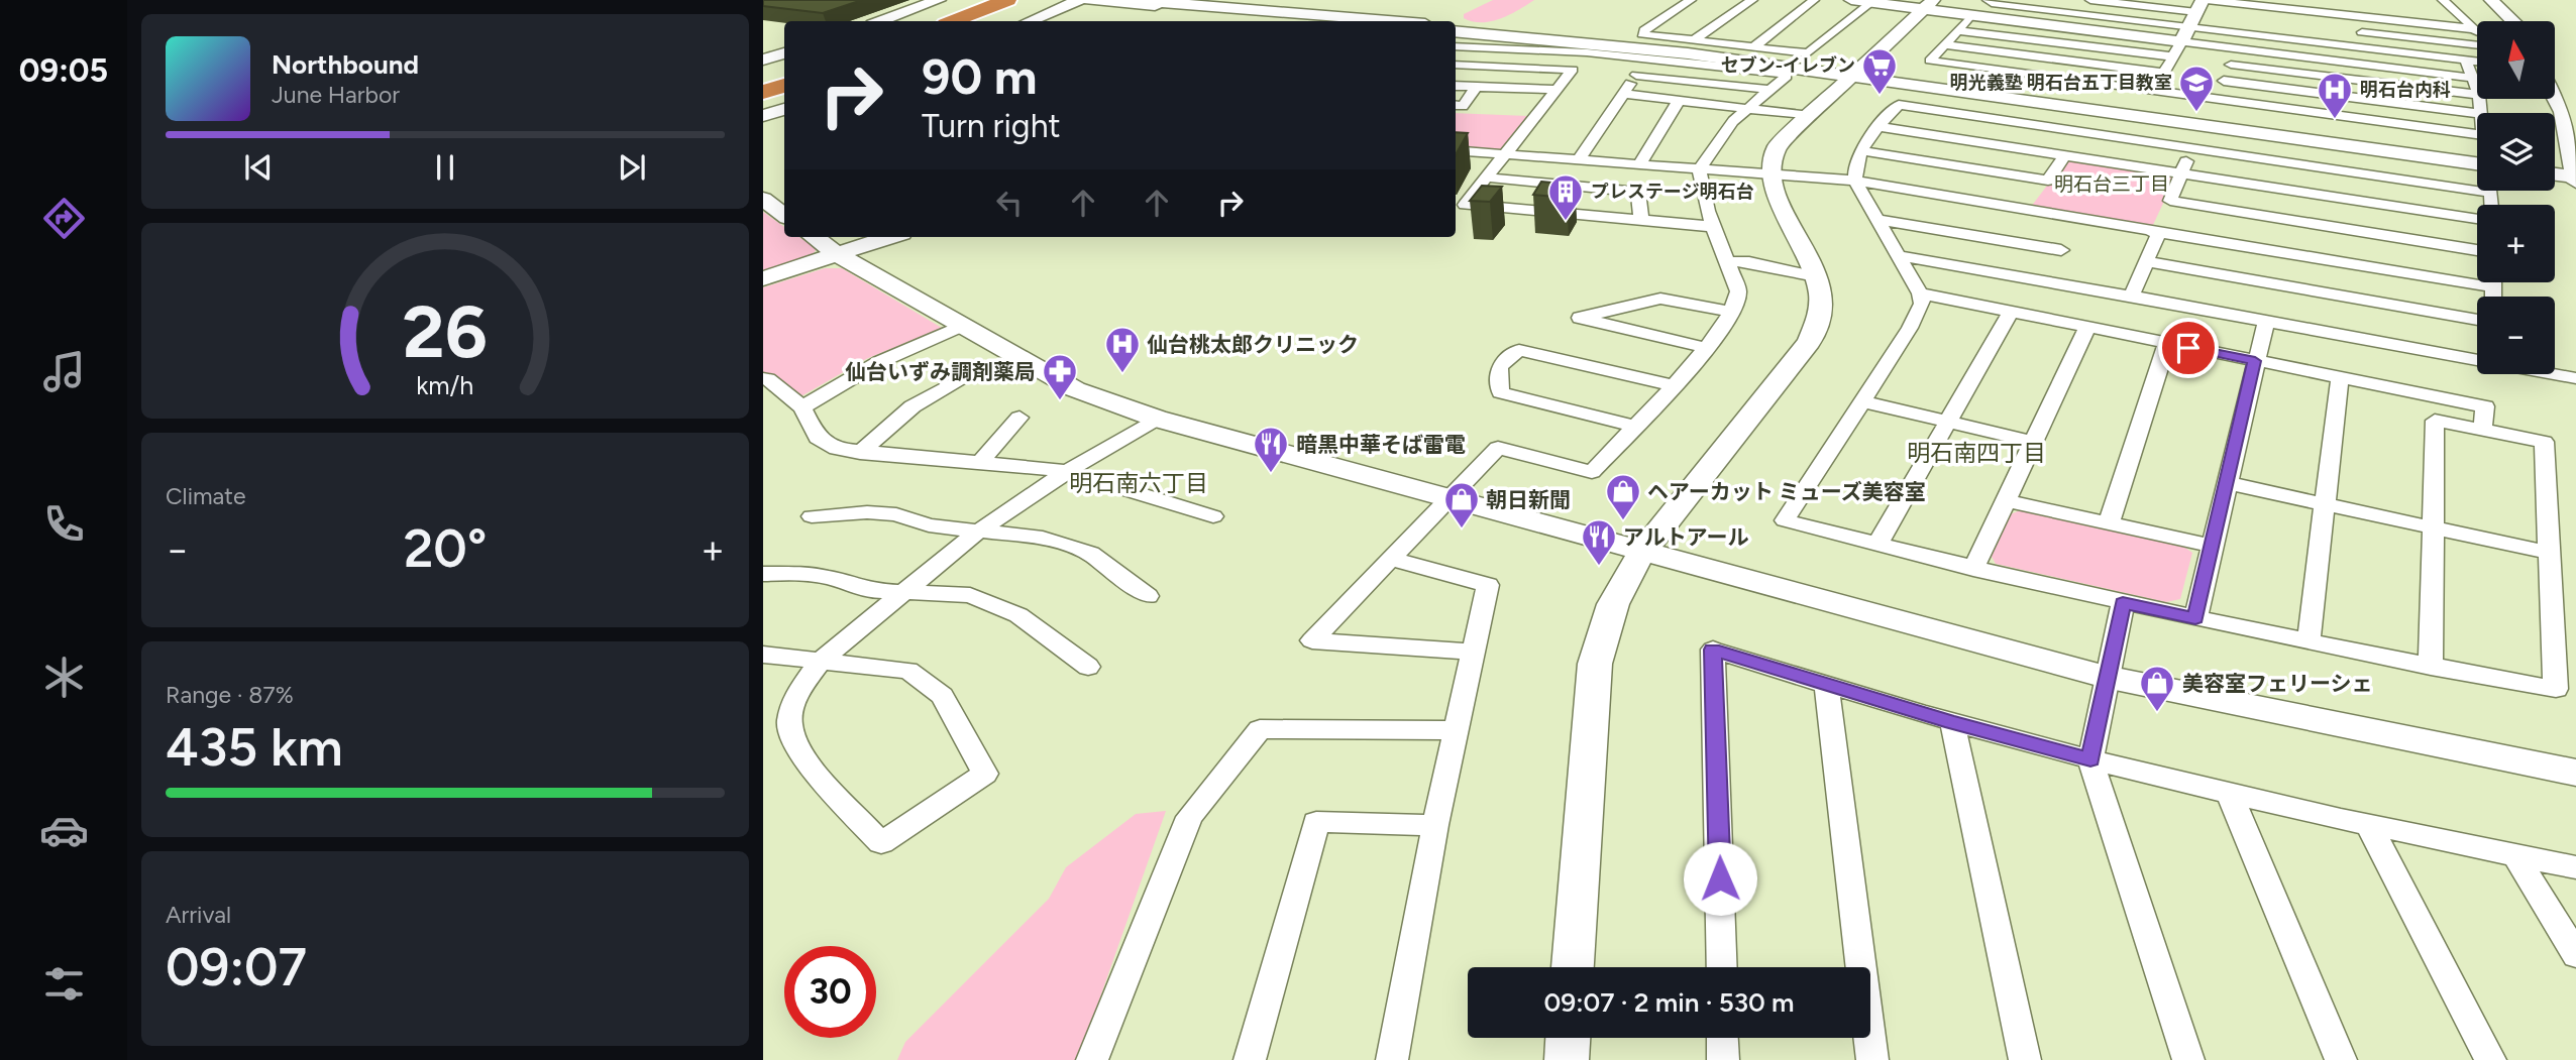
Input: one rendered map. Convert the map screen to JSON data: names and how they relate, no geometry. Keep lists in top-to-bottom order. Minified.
{"districts":["明石台三丁目","明石南四丁目","明石南六丁目"],"places":{"supermarket":["セブン-イレブン"],"school or university":["明光義塾 明石台五丁目教室"],"hospital":["明石台内科","仙台桃太郎クリニック"],"building":["プレステージ明石台"],"pharmacy":["仙台いずみ調剤薬局"],"restaurant":["暗黒中華そば雷電","アルトアール"],"shop":["ヘアーカット ミューズ美容室","朝日新聞","美容室フェリーシェ"]},"north":"top","page":{"tabs":"09:05","map_buttons":["+","−"],"turn":["90 m","Turn right"],"song":["Northbound","June Harbor"],"tile":["Climate",["Range · 87%","435 km"],["Arrival","09:07"]],"heat":["−","20°","+"],"limit":"30","trip":"09:07 · 2 min · 530 m","gauge":["26","km/h"]}}
